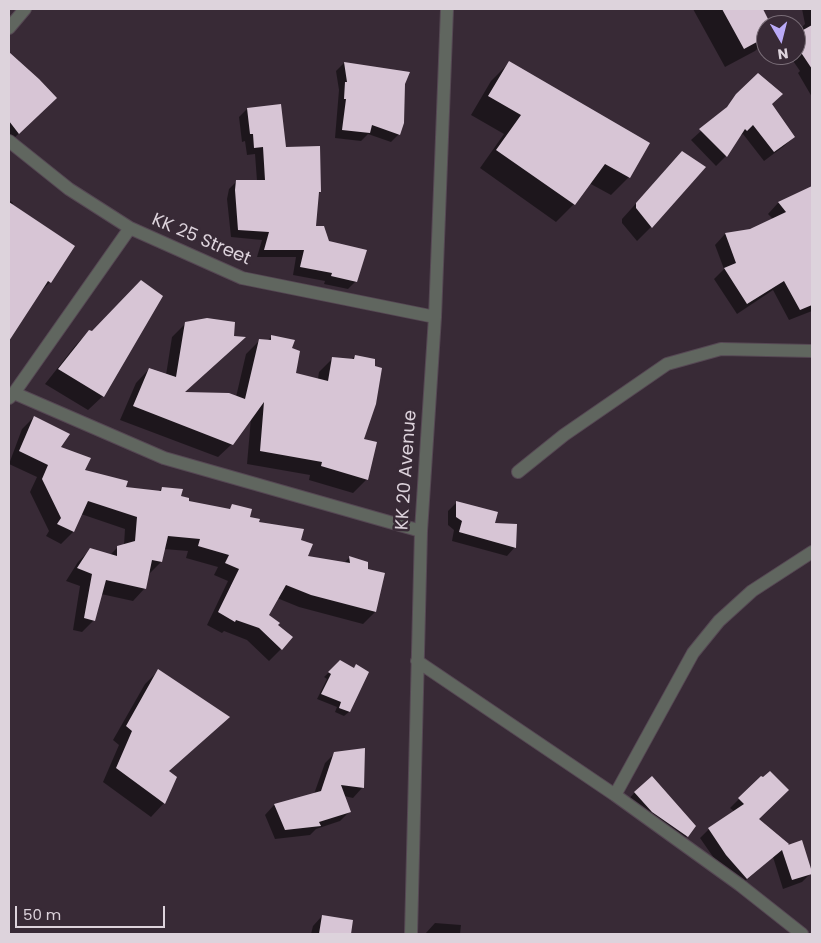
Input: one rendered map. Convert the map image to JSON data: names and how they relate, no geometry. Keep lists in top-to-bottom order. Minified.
{"streets":{"street":["KK 25 Street","KK 20 Avenue"]},"crossings":[["KK 25 Street","KK 20 Avenue"]],"scale_bar":"50 m","north":"bottom"}
